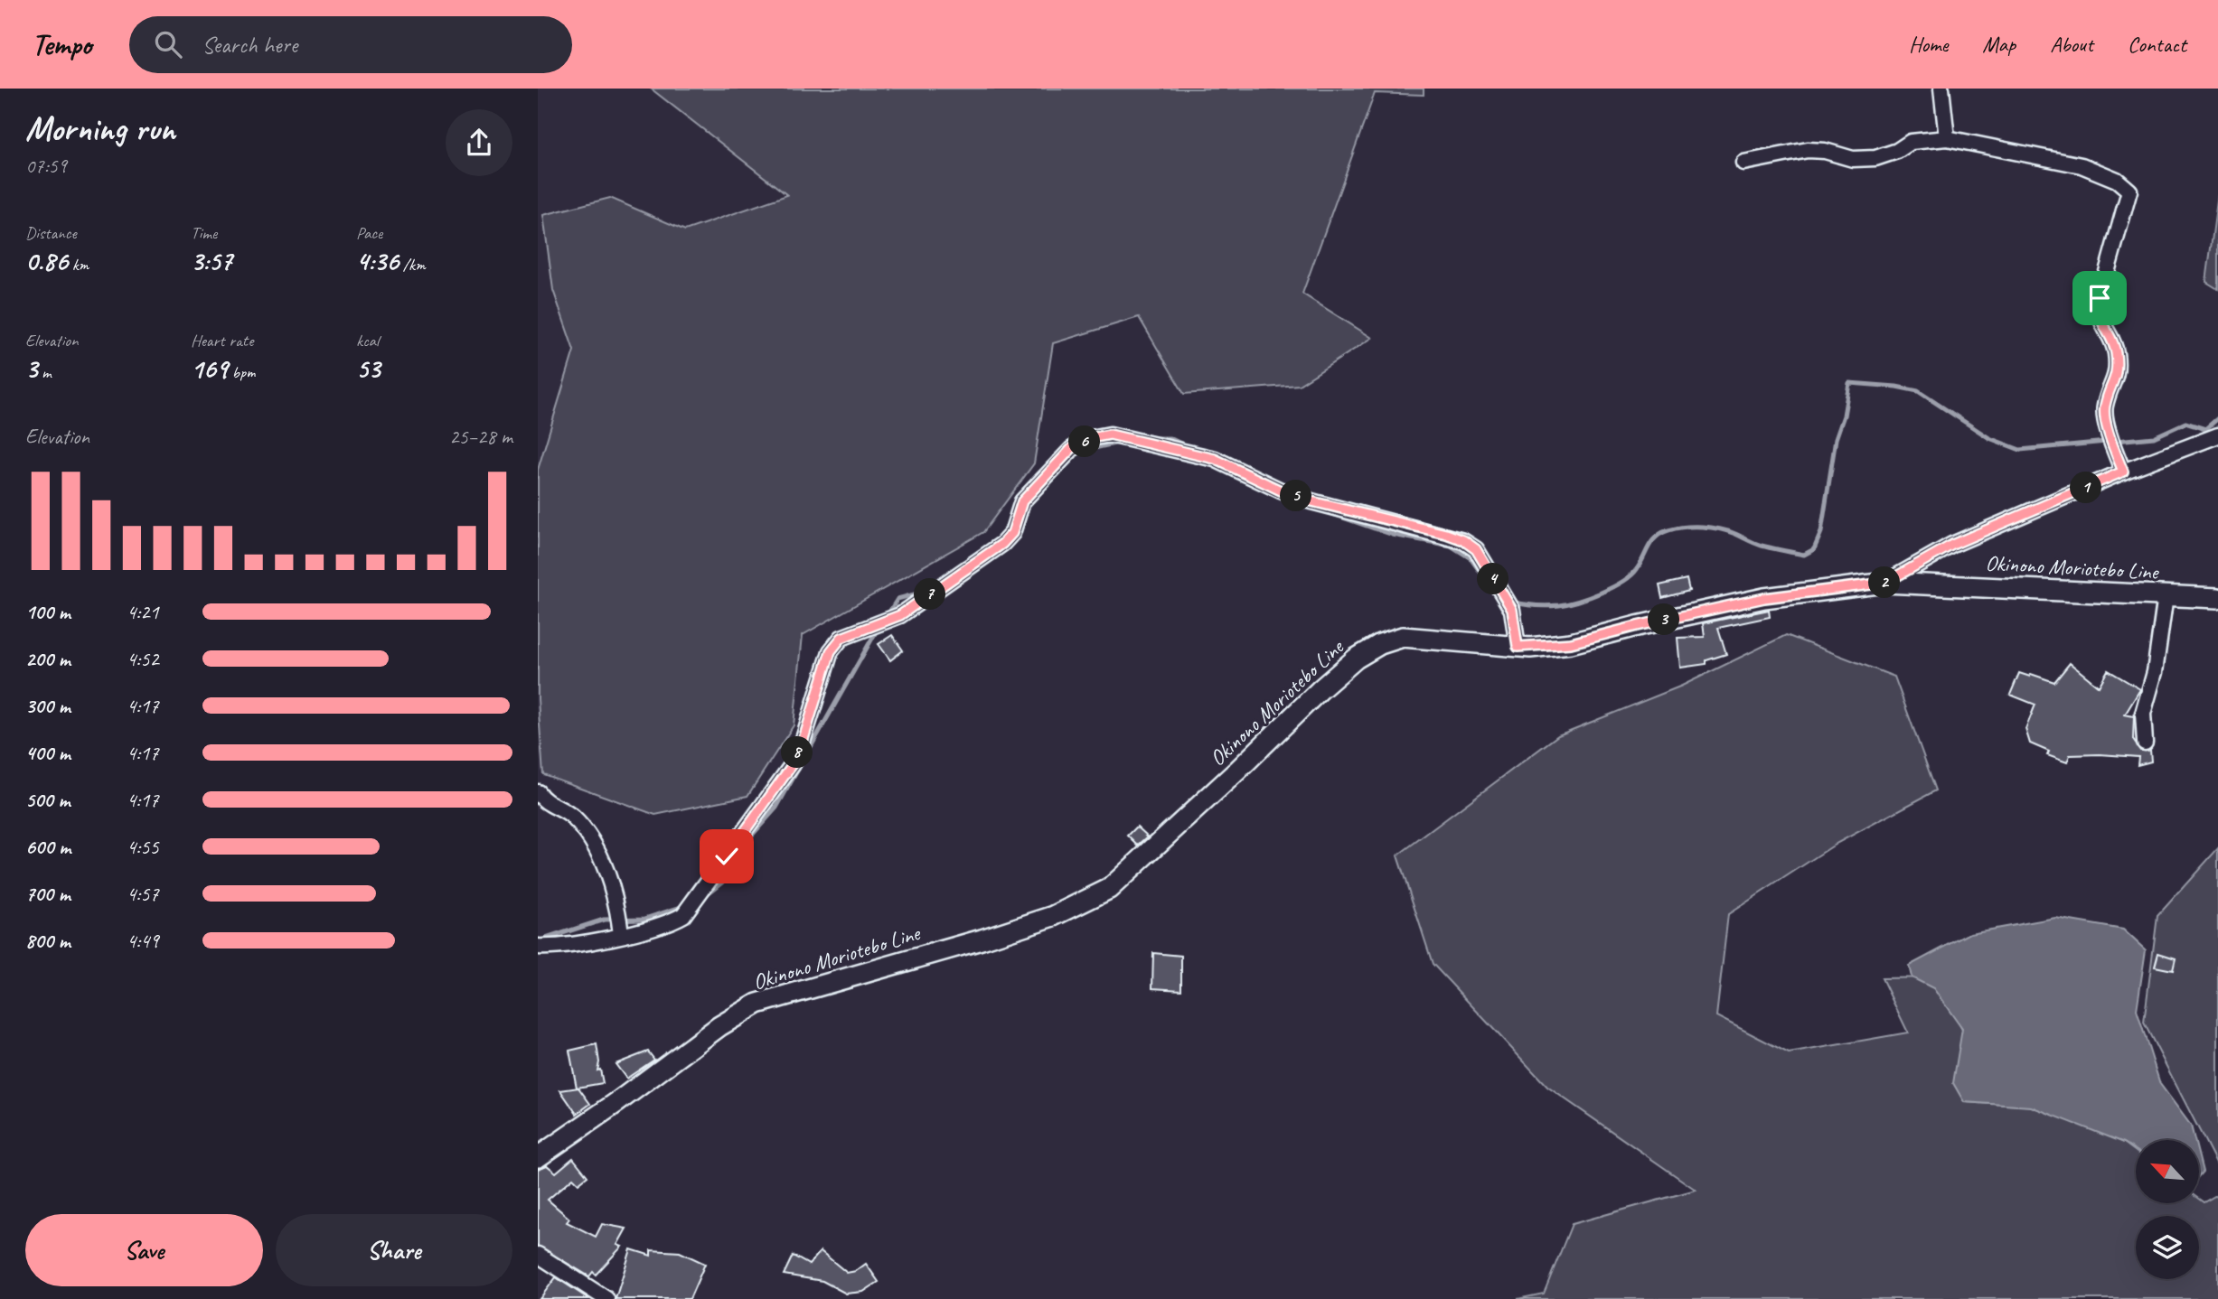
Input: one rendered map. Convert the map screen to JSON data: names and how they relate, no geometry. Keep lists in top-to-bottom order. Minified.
{"streets":{"main road":["Okinono Moriotebo Line"]},"north":"top left","page":{"header":"Tempo","search":"Search here","nav":["Home","Map","About","Contact"],"heading":["Morning run","07:59"],"stats":[["Distance","0.86 km"],["Time","3:57"],["Pace","4:36 /km"],["Elevation","3 m"],["Heart rate","169 bpm"],["kcal","53"]],"chart":["Elevation","25–28 m"],"pins":["6","1","5","4","2","7","3","8"],"list":[{"name":"100 m","note":"4:21"},{"name":"200 m","note":"4:52"},{"name":"300 m","note":"4:17"},{"name":"400 m","note":"4:17"},{"name":"500 m","note":"4:17"},{"name":"600 m","note":"4:55"},{"name":"700 m","note":"4:57"},{"name":"800 m","note":"4:49"}],"buttons":["Save","Share"]}}
